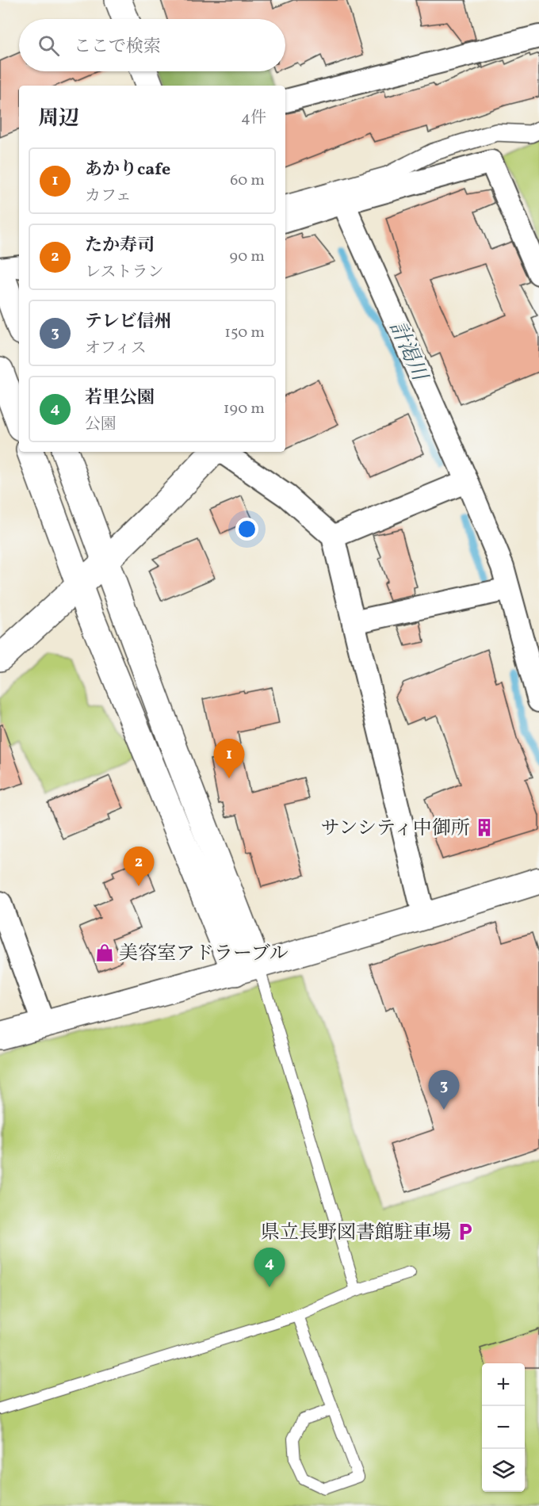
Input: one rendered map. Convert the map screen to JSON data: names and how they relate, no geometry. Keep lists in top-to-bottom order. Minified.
{"water":["計渇川"],"places":{"building":["サンシティ中御所"],"shop":["美容室アドラーブル"],"parking":["県立長野図書館駐車場"]},"page":{"search":"ここで検索","heading":["周辺","4件"],"list":[{"mark":"1","name":"あかりcafe","note":"カフェ","value":"60 m"},{"mark":"2","name":"たか寿司","note":"レストラン","value":"90 m"},{"mark":"3","name":"テレビ信州","note":"オフィス","value":"150 m"},{"mark":"4","name":"若里公園","note":"公園","value":"190 m"}],"pins":["1","2","3","4"],"map_buttons":["+","−"]}}
